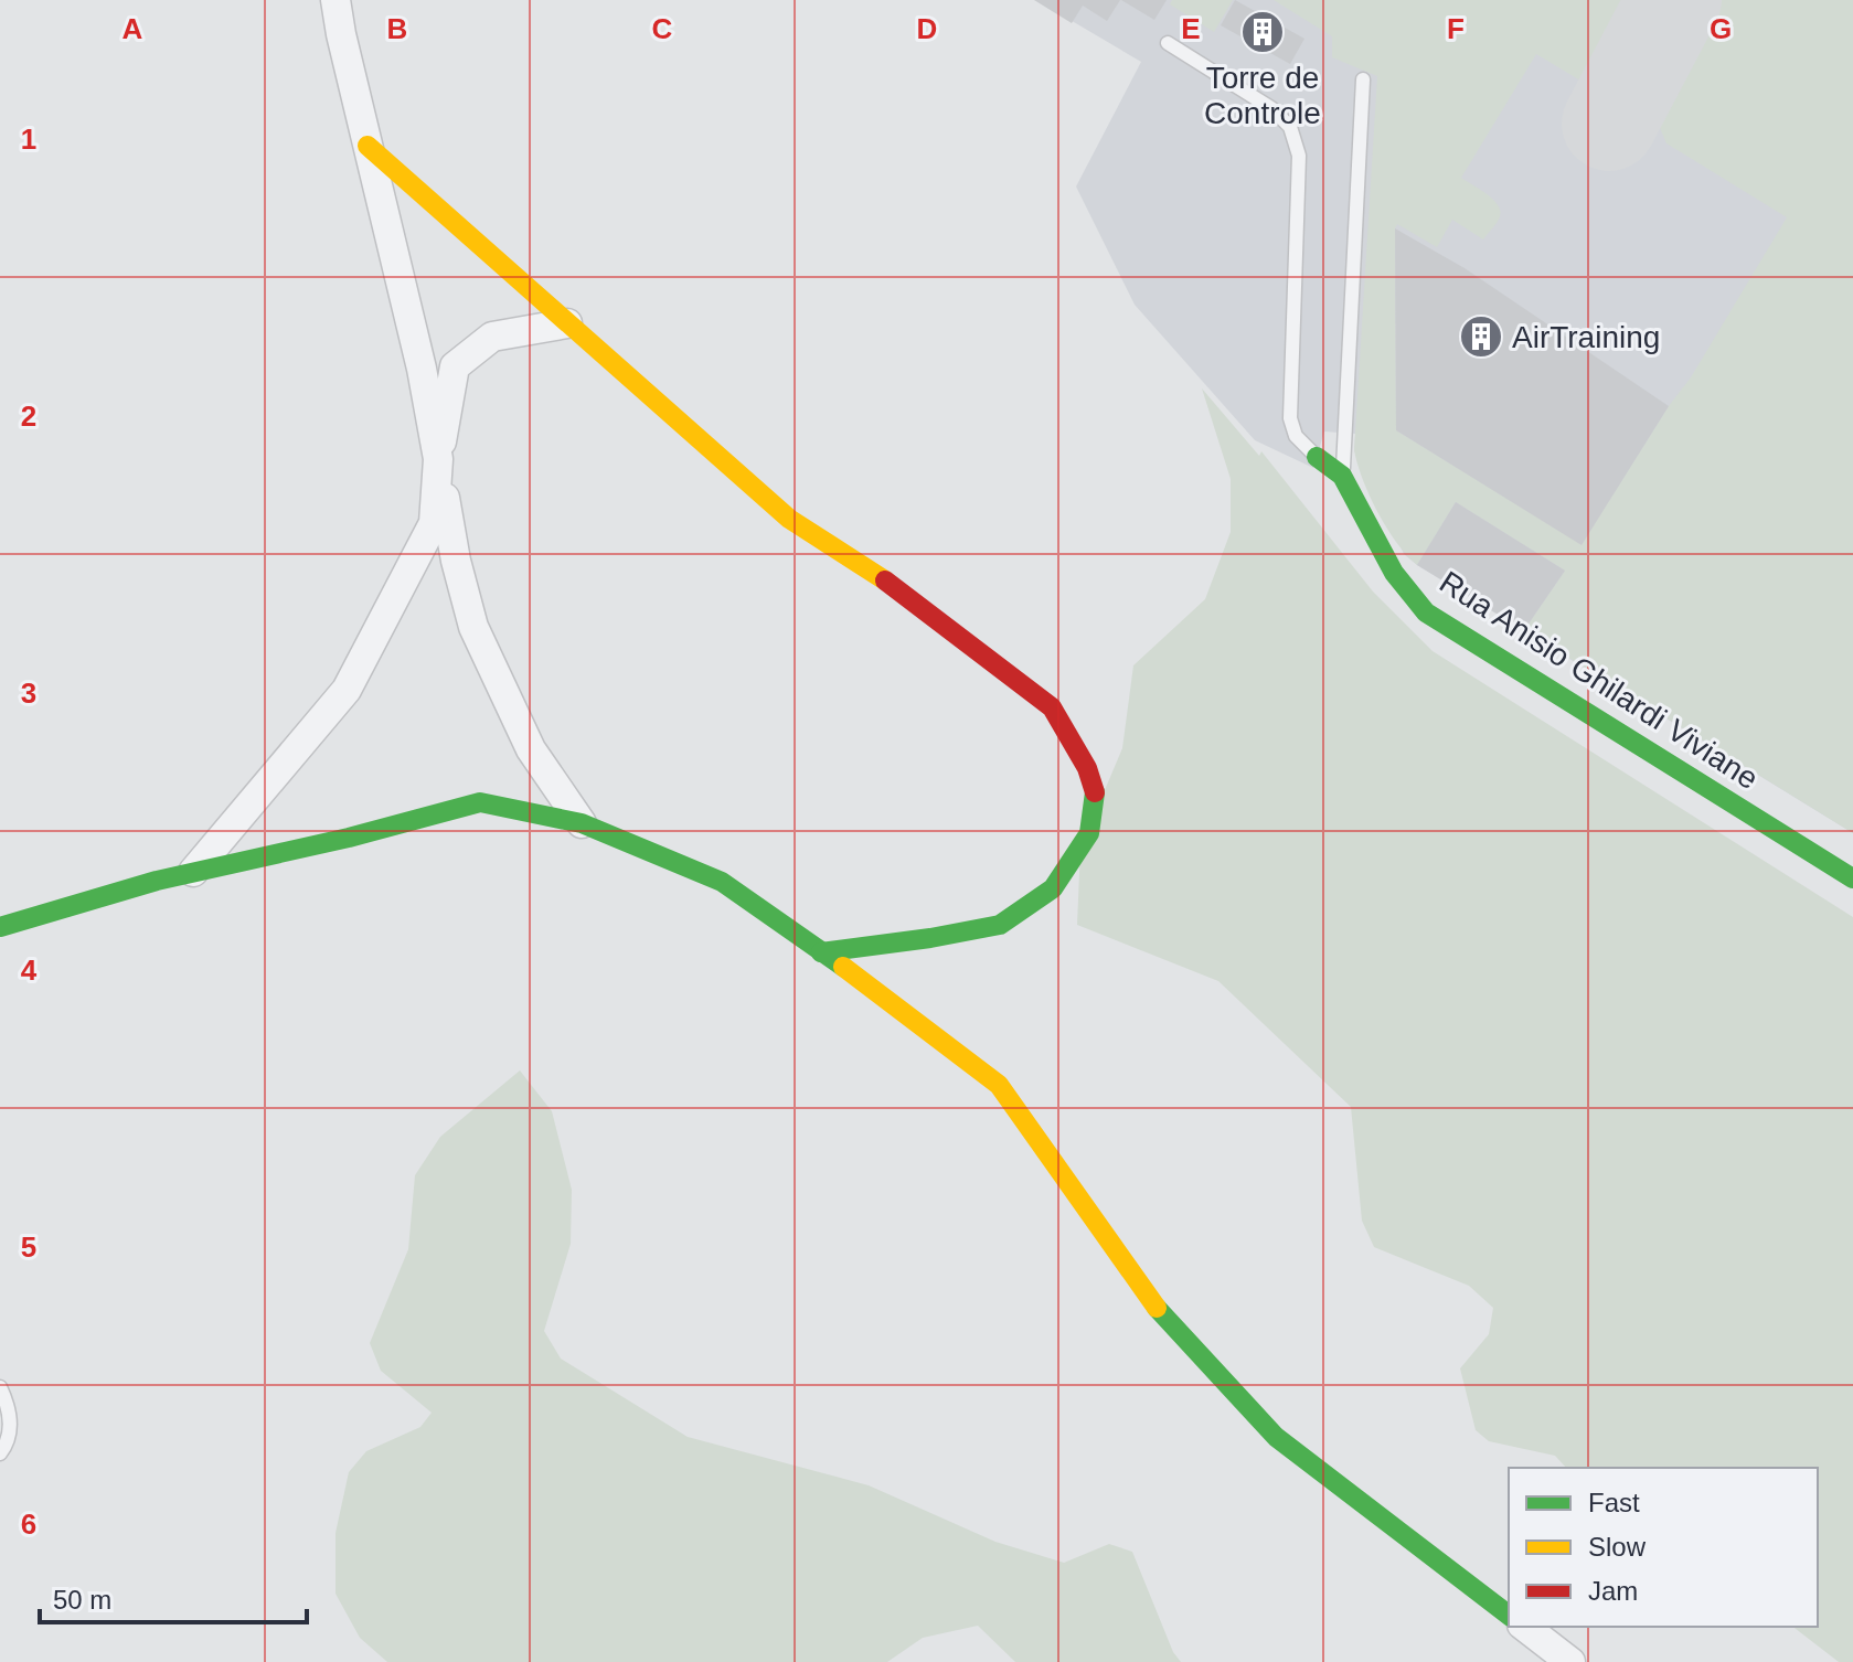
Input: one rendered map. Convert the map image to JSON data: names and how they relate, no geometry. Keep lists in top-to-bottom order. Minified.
{"streets":{"street":["Rua Anisio Ghilardi Viviane"]},"places":{"building":["Torre de Controle","AirTraining"]},"legend":["Fast","Slow","Jam"],"scale_bar":"50 m","grid":{"columns":["A","B","C","D","E","F","G"],"rows":["1","2","3","4","5","6"]}}
